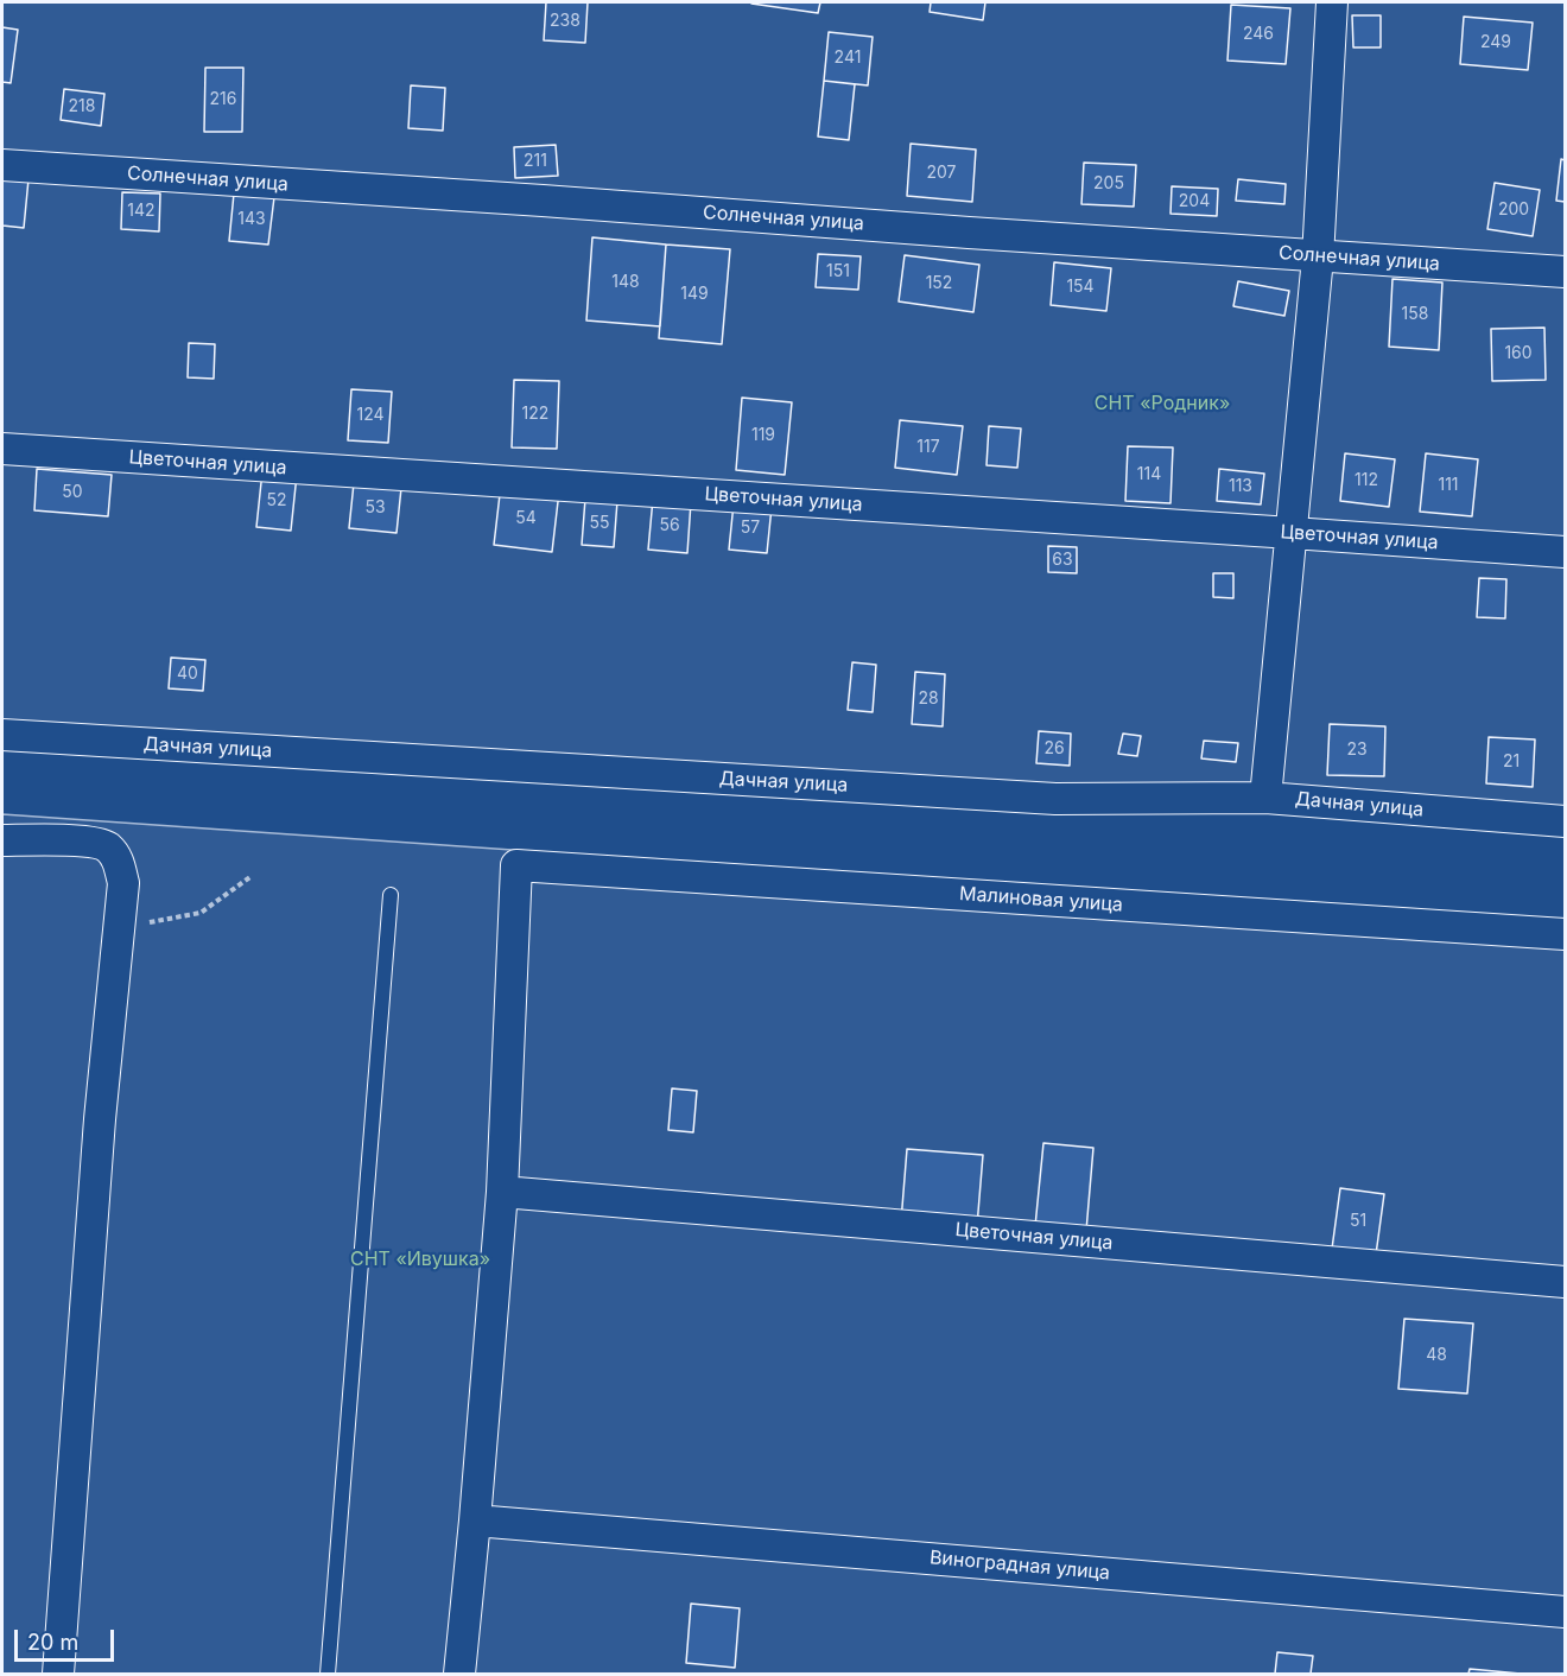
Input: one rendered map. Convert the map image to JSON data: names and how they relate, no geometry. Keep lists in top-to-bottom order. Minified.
{"streets":{"street":["Солнечная улица","Цветочная улица","Дачная улица","Малиновая улица","Виноградная улица"]},"crossings":[["Цветочная улица","Малиновая улица"]],"parks":["СНТ «Родник»","СНТ «Ивушка»"],"house_numbers":["238","246","249","241","216","218","211","207","205","204","200","142","143","151","148","152","154","149","158","160","122","124","119","117","114","112","111","113","50","52","53","54","55","56","57","63","40","28","26","23","21","51","48"],"scale_bar":"20 m"}
